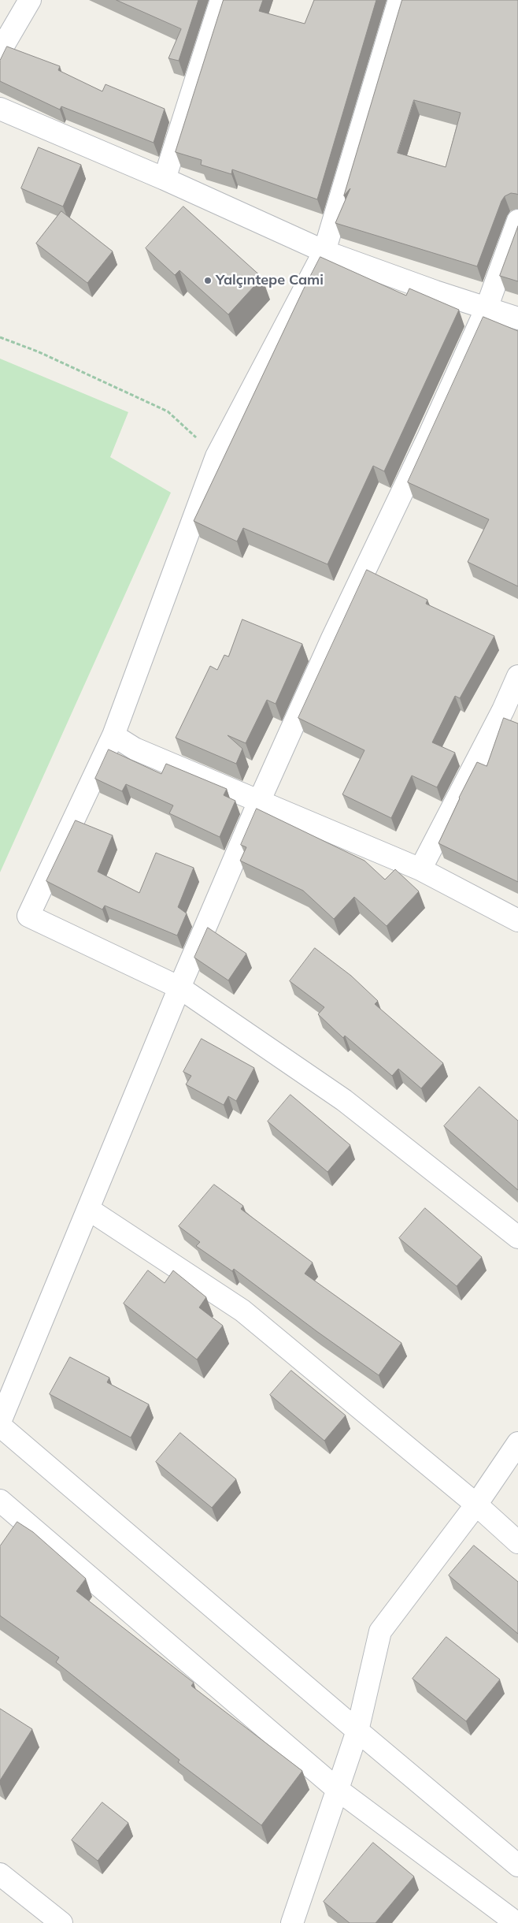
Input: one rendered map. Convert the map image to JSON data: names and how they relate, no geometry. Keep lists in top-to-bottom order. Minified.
{"places":["Yalçıntepe Cami"]}
